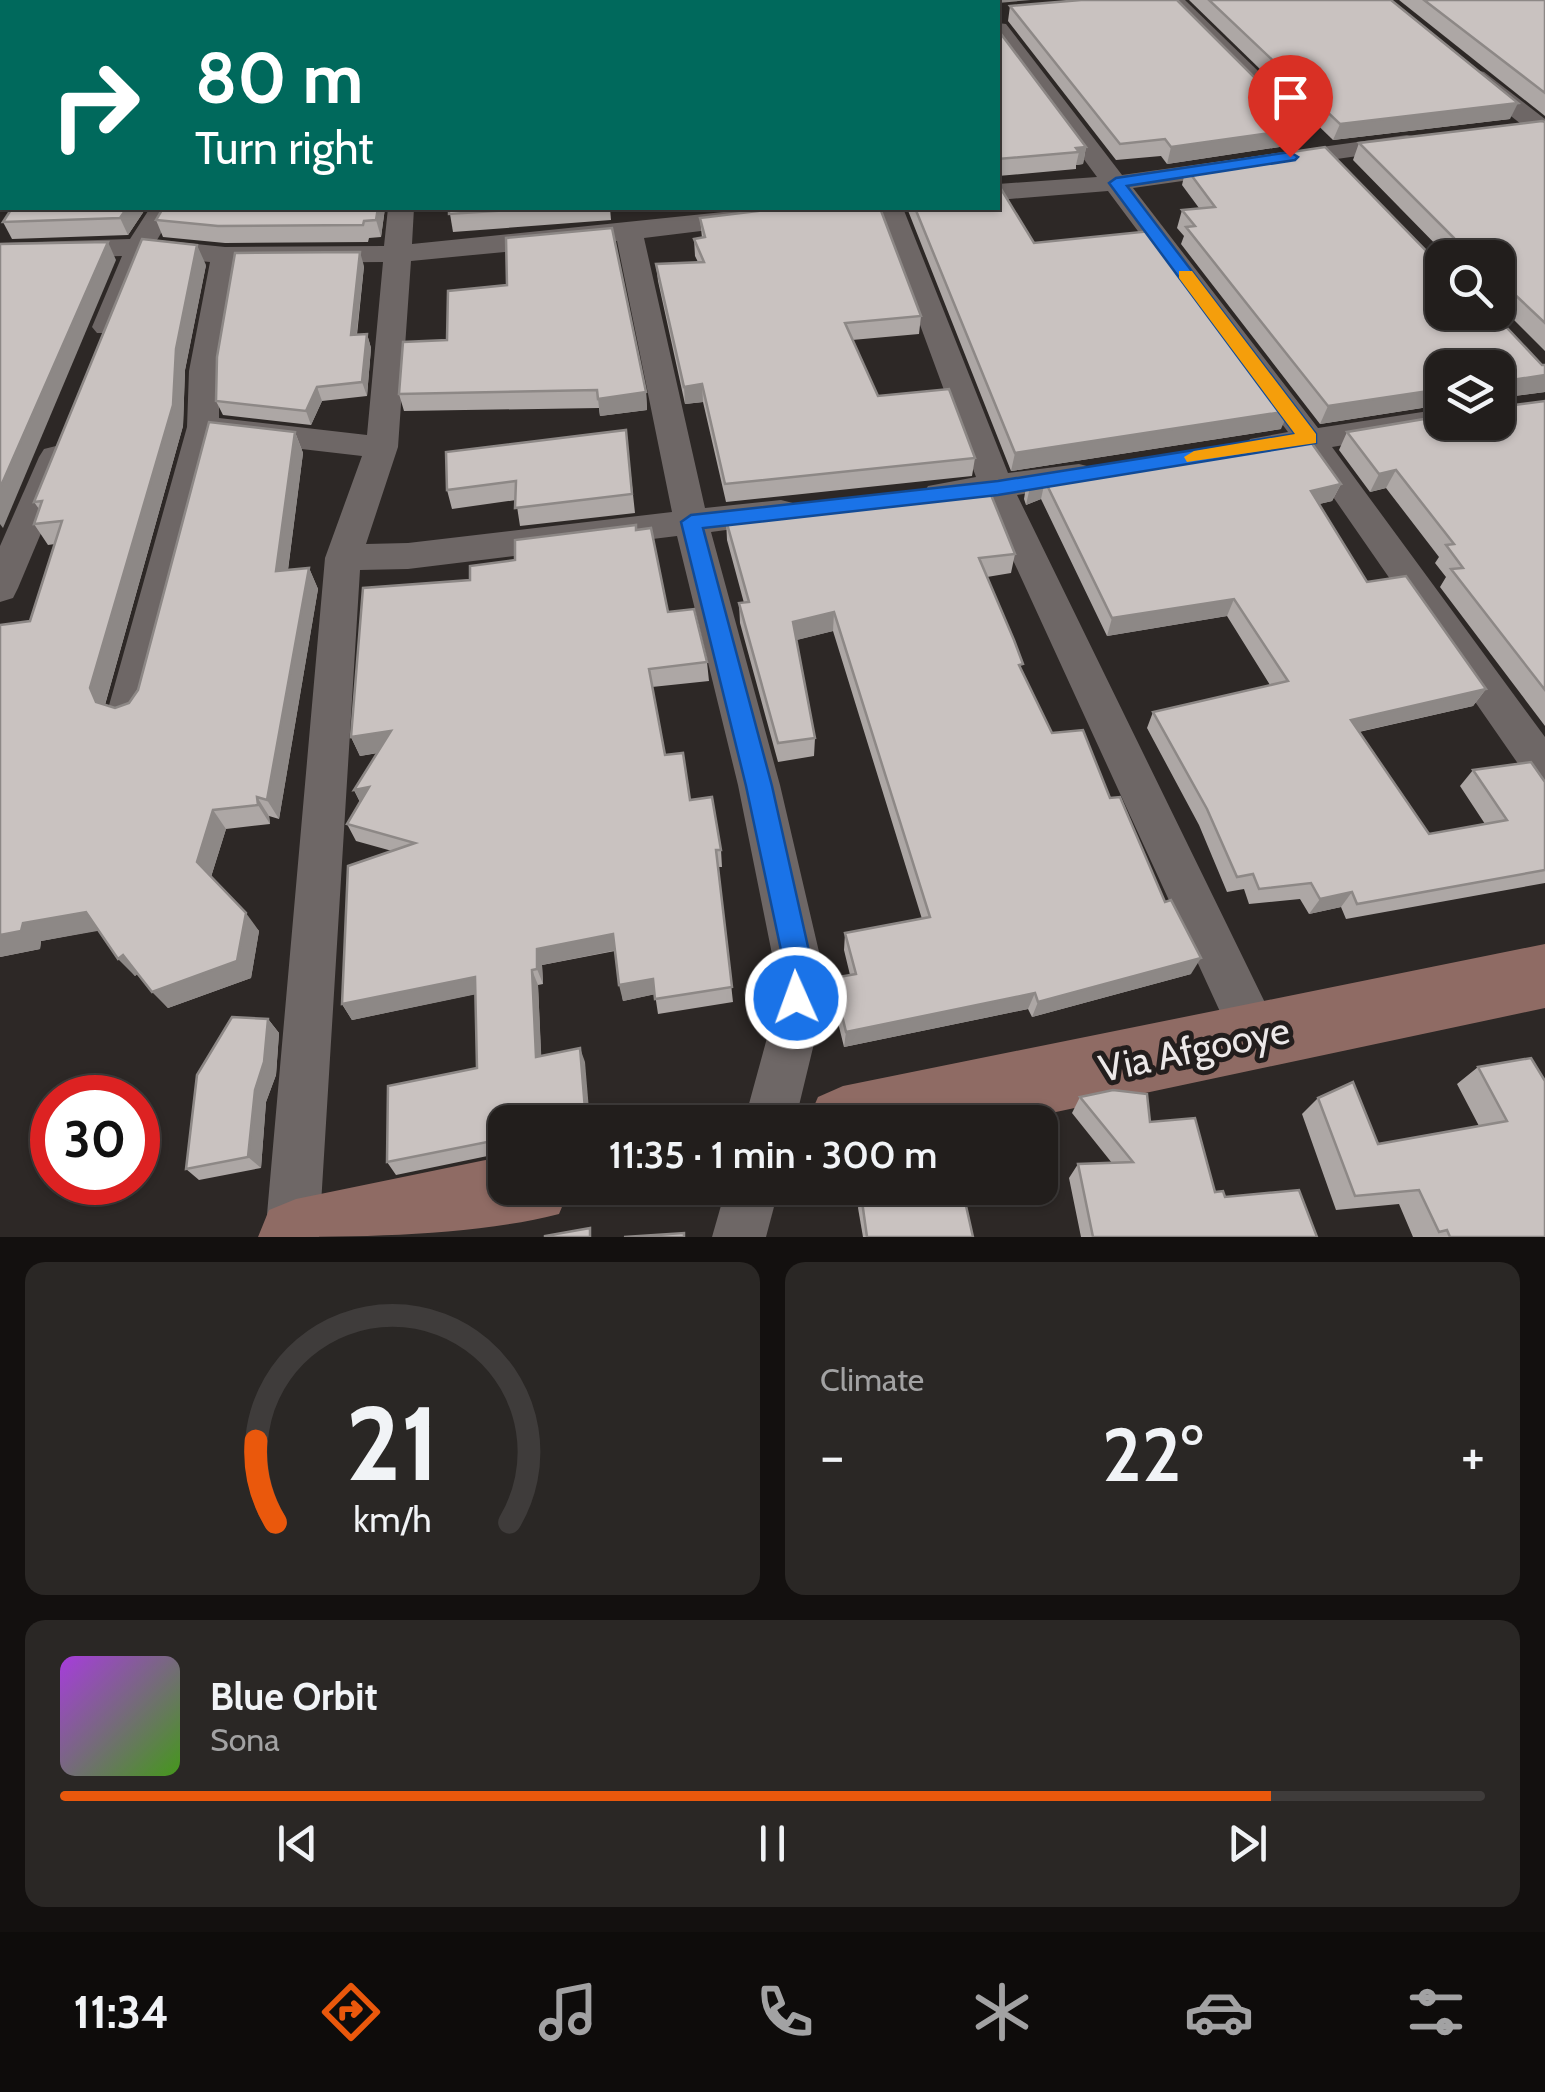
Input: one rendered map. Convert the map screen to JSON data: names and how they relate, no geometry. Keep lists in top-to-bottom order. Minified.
{"streets":{"main road":["Via Afgooye"]},"page":{"turn":["80 m","Turn right"],"limit":"30","trip":"11:35 · 1 min · 300 m","tile":"Climate","heat":["−","22°","+"],"song":["Blue Orbit","Sona"],"tabs":"11:34","gauge":["21","km/h"]}}
